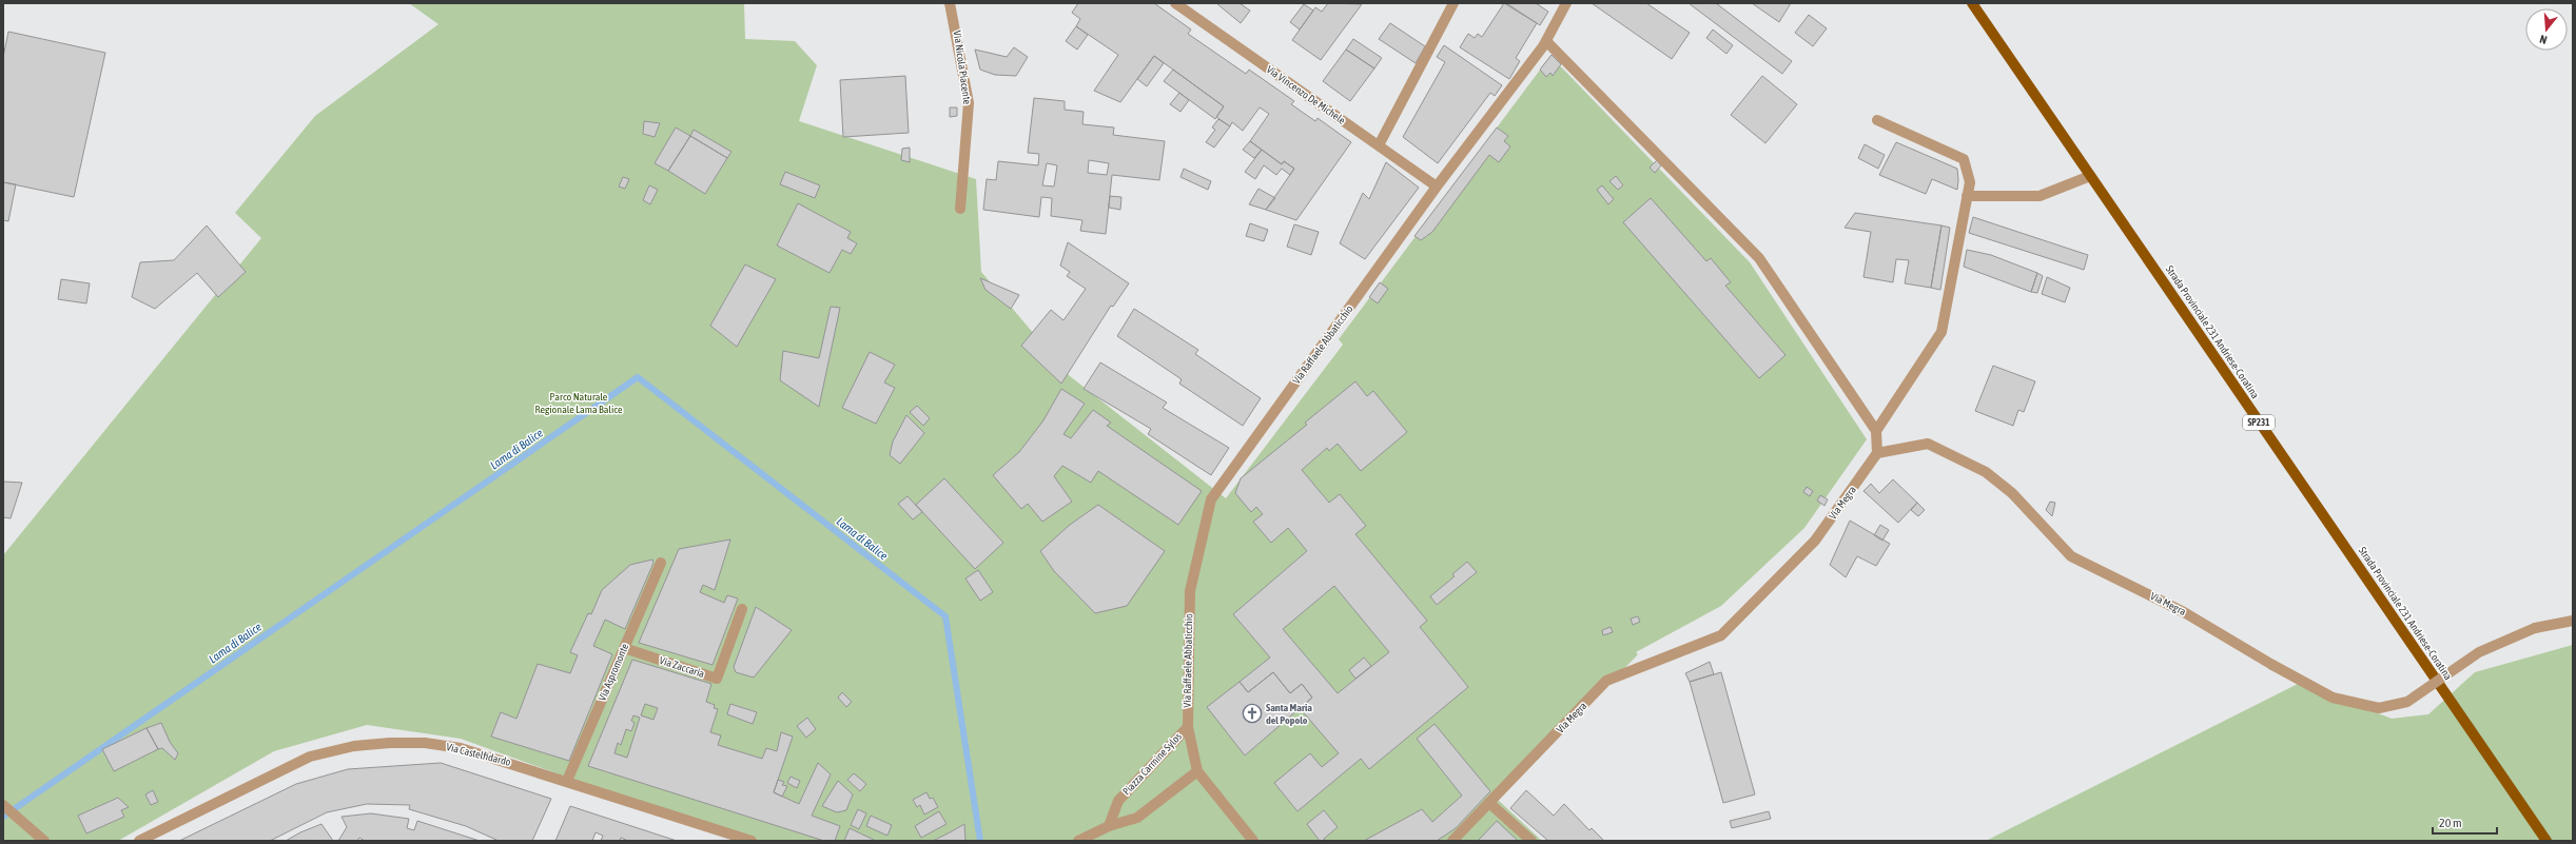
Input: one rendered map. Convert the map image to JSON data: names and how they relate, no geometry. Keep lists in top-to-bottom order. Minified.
{"streets":{"main road":["Strada Provinciale 231 Andriese-Coratina","SP231"],"street":["Via Nicola Piacente","Via Vincenzo De Michele","Via Raffaele Abbaticchio","Via Megra","Via Zaccaria","Via Aspromonte","Via Castelfidardo","Piazza Carmine Sylos"]},"crossings":[["Via Vincenzo De Michele","Via Raffaele Abbaticchio"],["Via Raffaele Abbaticchio","Piazza Carmine Sylos"],["Via Zaccaria","Via Aspromonte"],["Via Aspromonte","Via Castelfidardo"]],"water":["Lama di Balice"],"parks":["Parco Naturale Regionale Lama Balice"],"places":{"church":["Santa Maria del Popolo"]},"scale_bar":"20 m","north":"bottom"}
